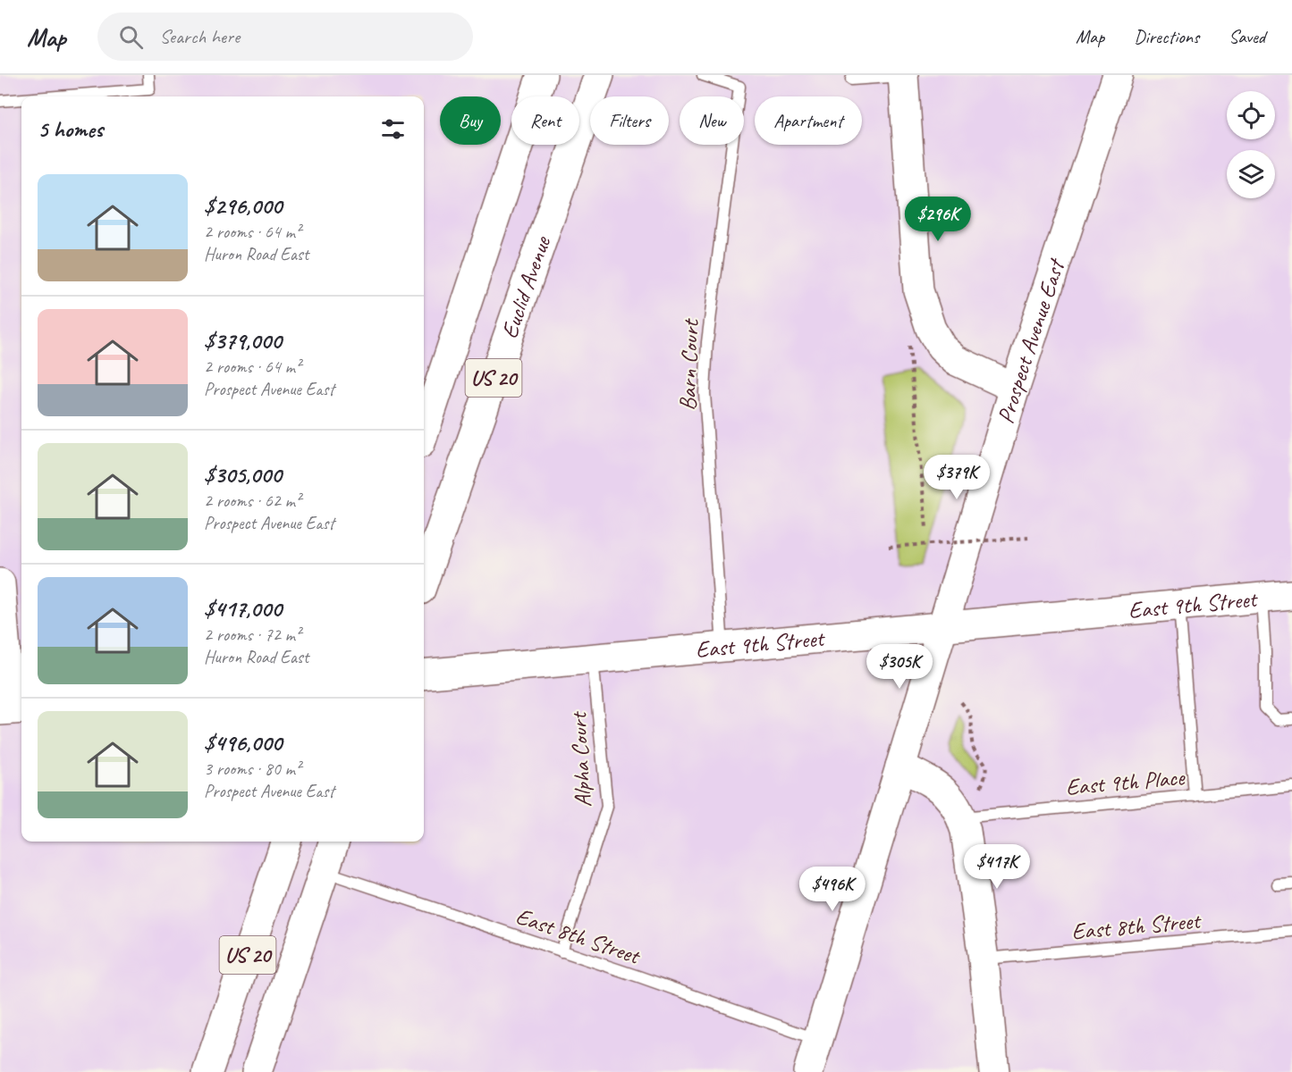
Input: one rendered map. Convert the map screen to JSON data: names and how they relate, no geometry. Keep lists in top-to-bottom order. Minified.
{"streets":{"main road":["Euclid Avenue","Prospect Avenue East","US 20","East 9th Street"],"lane":["Barn Court","Alpha Court","East 9th Place","East 8th Street"]},"crossings":[["Prospect Avenue East","East 9th Street"],["Prospect Avenue East","East 8th Street"],["Barn Court","East 9th Street"],["US 20","East 8th Street"],["East 9th Street","Alpha Court"],["Alpha Court","East 8th Street"]],"page":{"header":"Map","search":"Search here","nav":["Map","Directions","Saved"],"chip":["Buy","Rent","Filters","New","Apartment"],"heading":"5 homes","list":[{"name":"$296,000","note":"2 rooms · 64 m² · Huron Road East"},{"name":"$379,000","note":"2 rooms · 64 m² · Prospect Avenue East"},{"name":"$305,000","note":"2 rooms · 62 m² · Prospect Avenue East"},{"name":"$417,000","note":"2 rooms · 72 m² · Huron Road East"},{"name":"$496,000","note":"3 rooms · 80 m² · Prospect Avenue East"}],"price":["$296K","$379K","$305K","$417K","$496K"]}}
